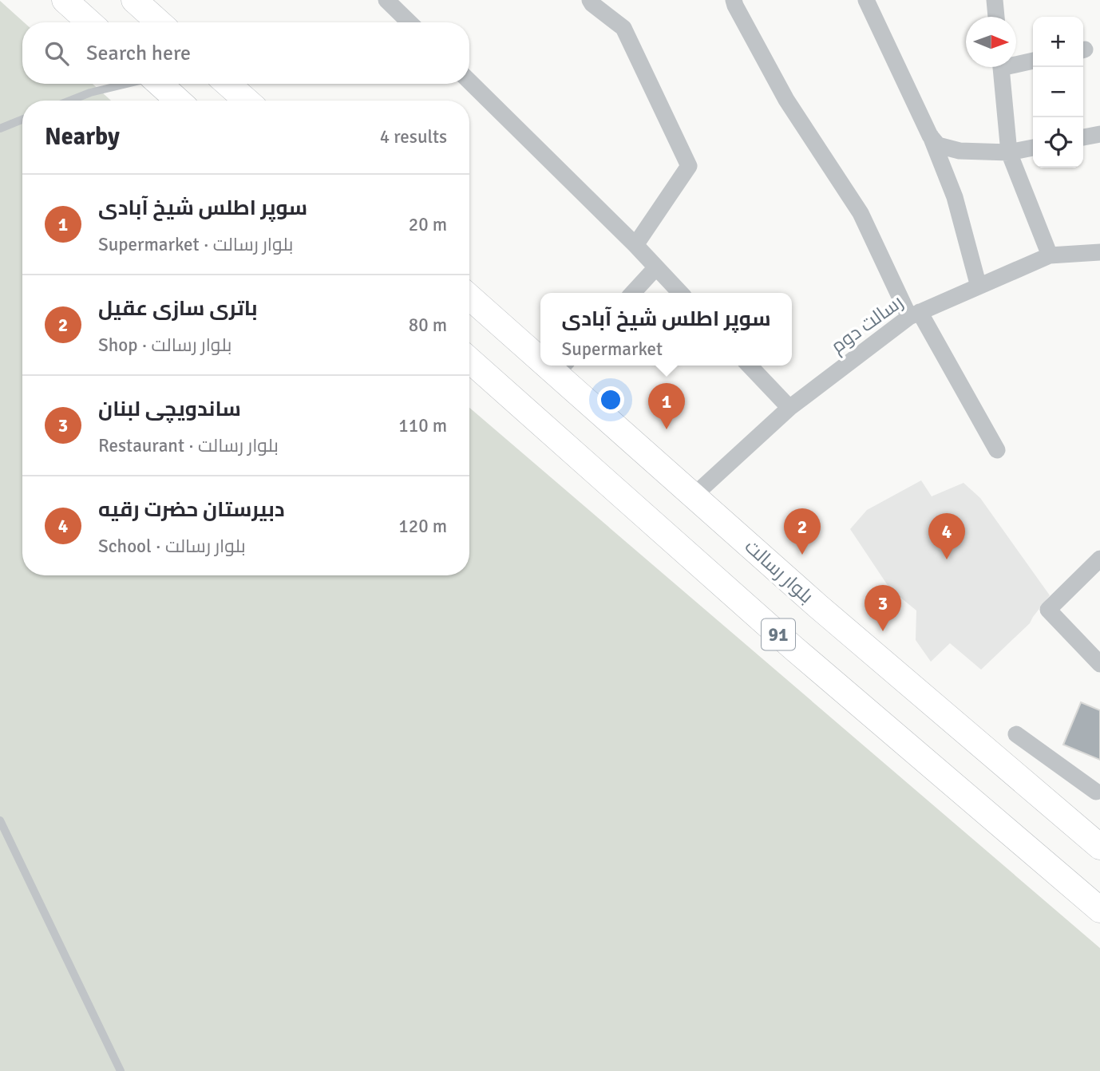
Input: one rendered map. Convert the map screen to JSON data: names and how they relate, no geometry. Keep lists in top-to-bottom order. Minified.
{"streets":{"main road":["بلوار رسالت","91"],"street":["رسالت دوم"]},"crossings":[["رسالت دوم","بلوار رسالت"]],"north":"right","page":{"map_buttons":["+","−"],"search":"Search here","heading":["Nearby","4 results"],"list":[{"mark":"1","name":"سوپر اطلس شیخ آبادی","note":"Supermarket · بلوار رسالت","value":"20 m"},{"mark":"2","name":"باتری سازی عقیل","note":"Shop · بلوار رسالت","value":"80 m"},{"mark":"3","name":"ساندویچی لبنان","note":"Restaurant · بلوار رسالت","value":"110 m"},{"mark":"4","name":"دبیرستان حضرت رقیه","note":"School · بلوار رسالت","value":"120 m"}],"popup":["سوپر اطلس شیخ آبادی","Supermarket"],"pins":["1","2","4","3"]}}
